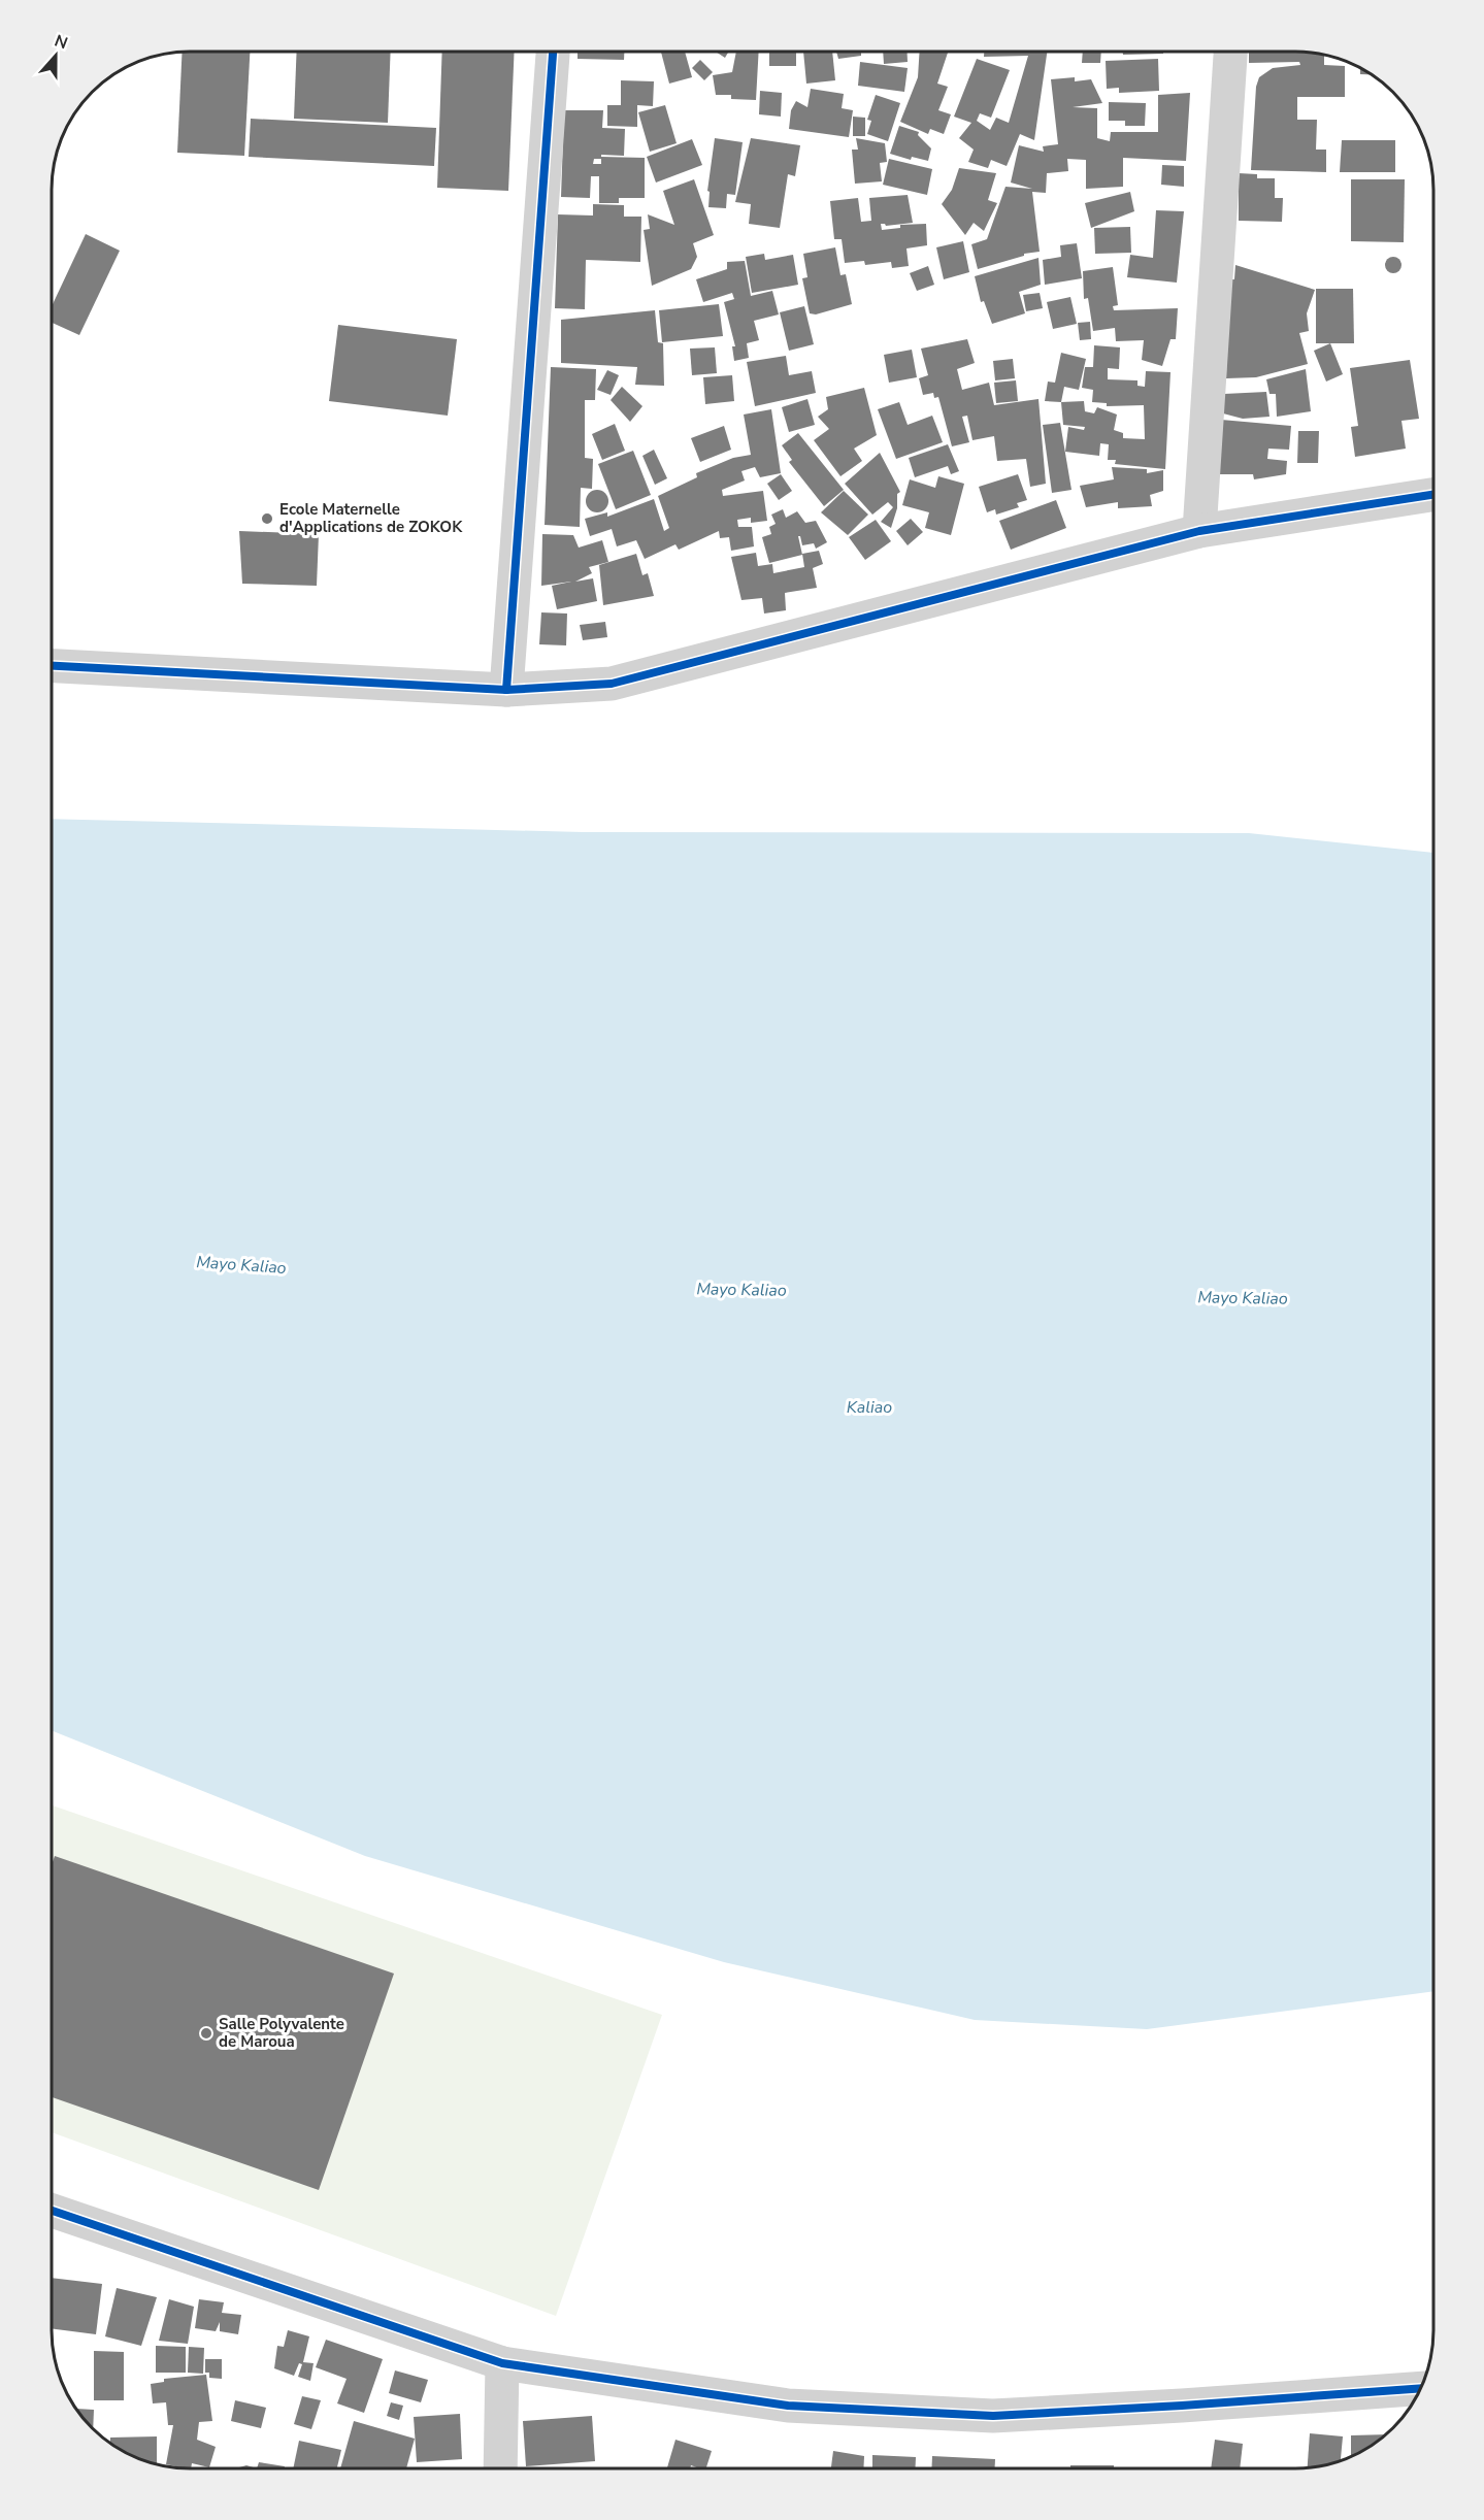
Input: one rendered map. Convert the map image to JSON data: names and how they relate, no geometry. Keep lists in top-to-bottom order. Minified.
{"water":["Mayo Kaliao","Kaliao"],"places":["Ecole Maternelle d'Applications de ZOKOK","Salle Polyvalente de Maroua"],"north":"top"}
